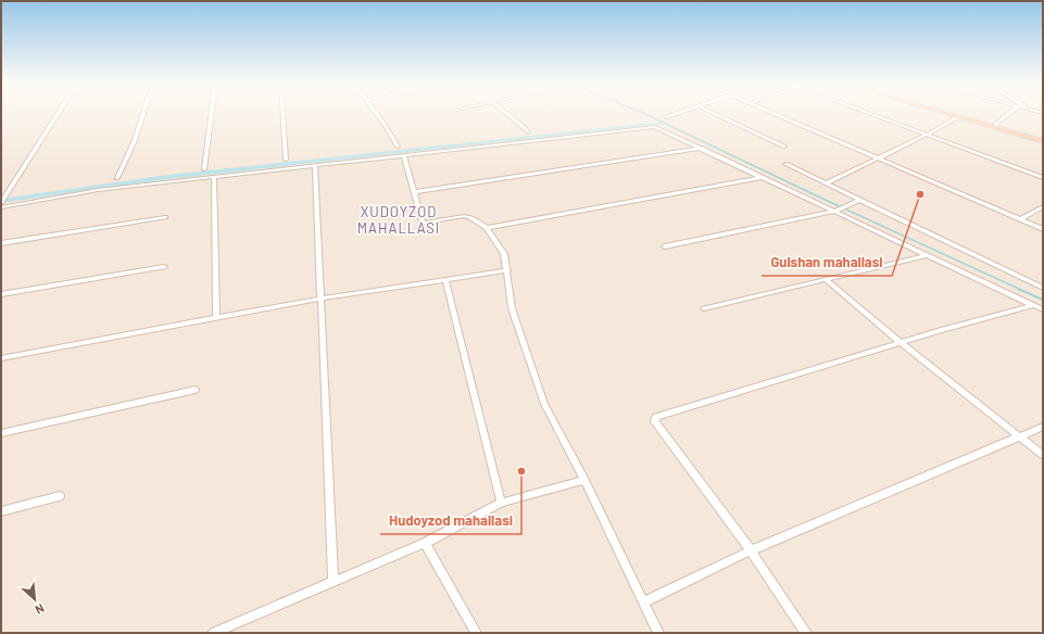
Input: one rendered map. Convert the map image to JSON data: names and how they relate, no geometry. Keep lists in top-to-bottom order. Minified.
{"districts":["XUDOYZOD MAHALLASI"],"places":["Gulshan mahallasi","Hudoyzod mahallasi"],"north":"bottom right"}
